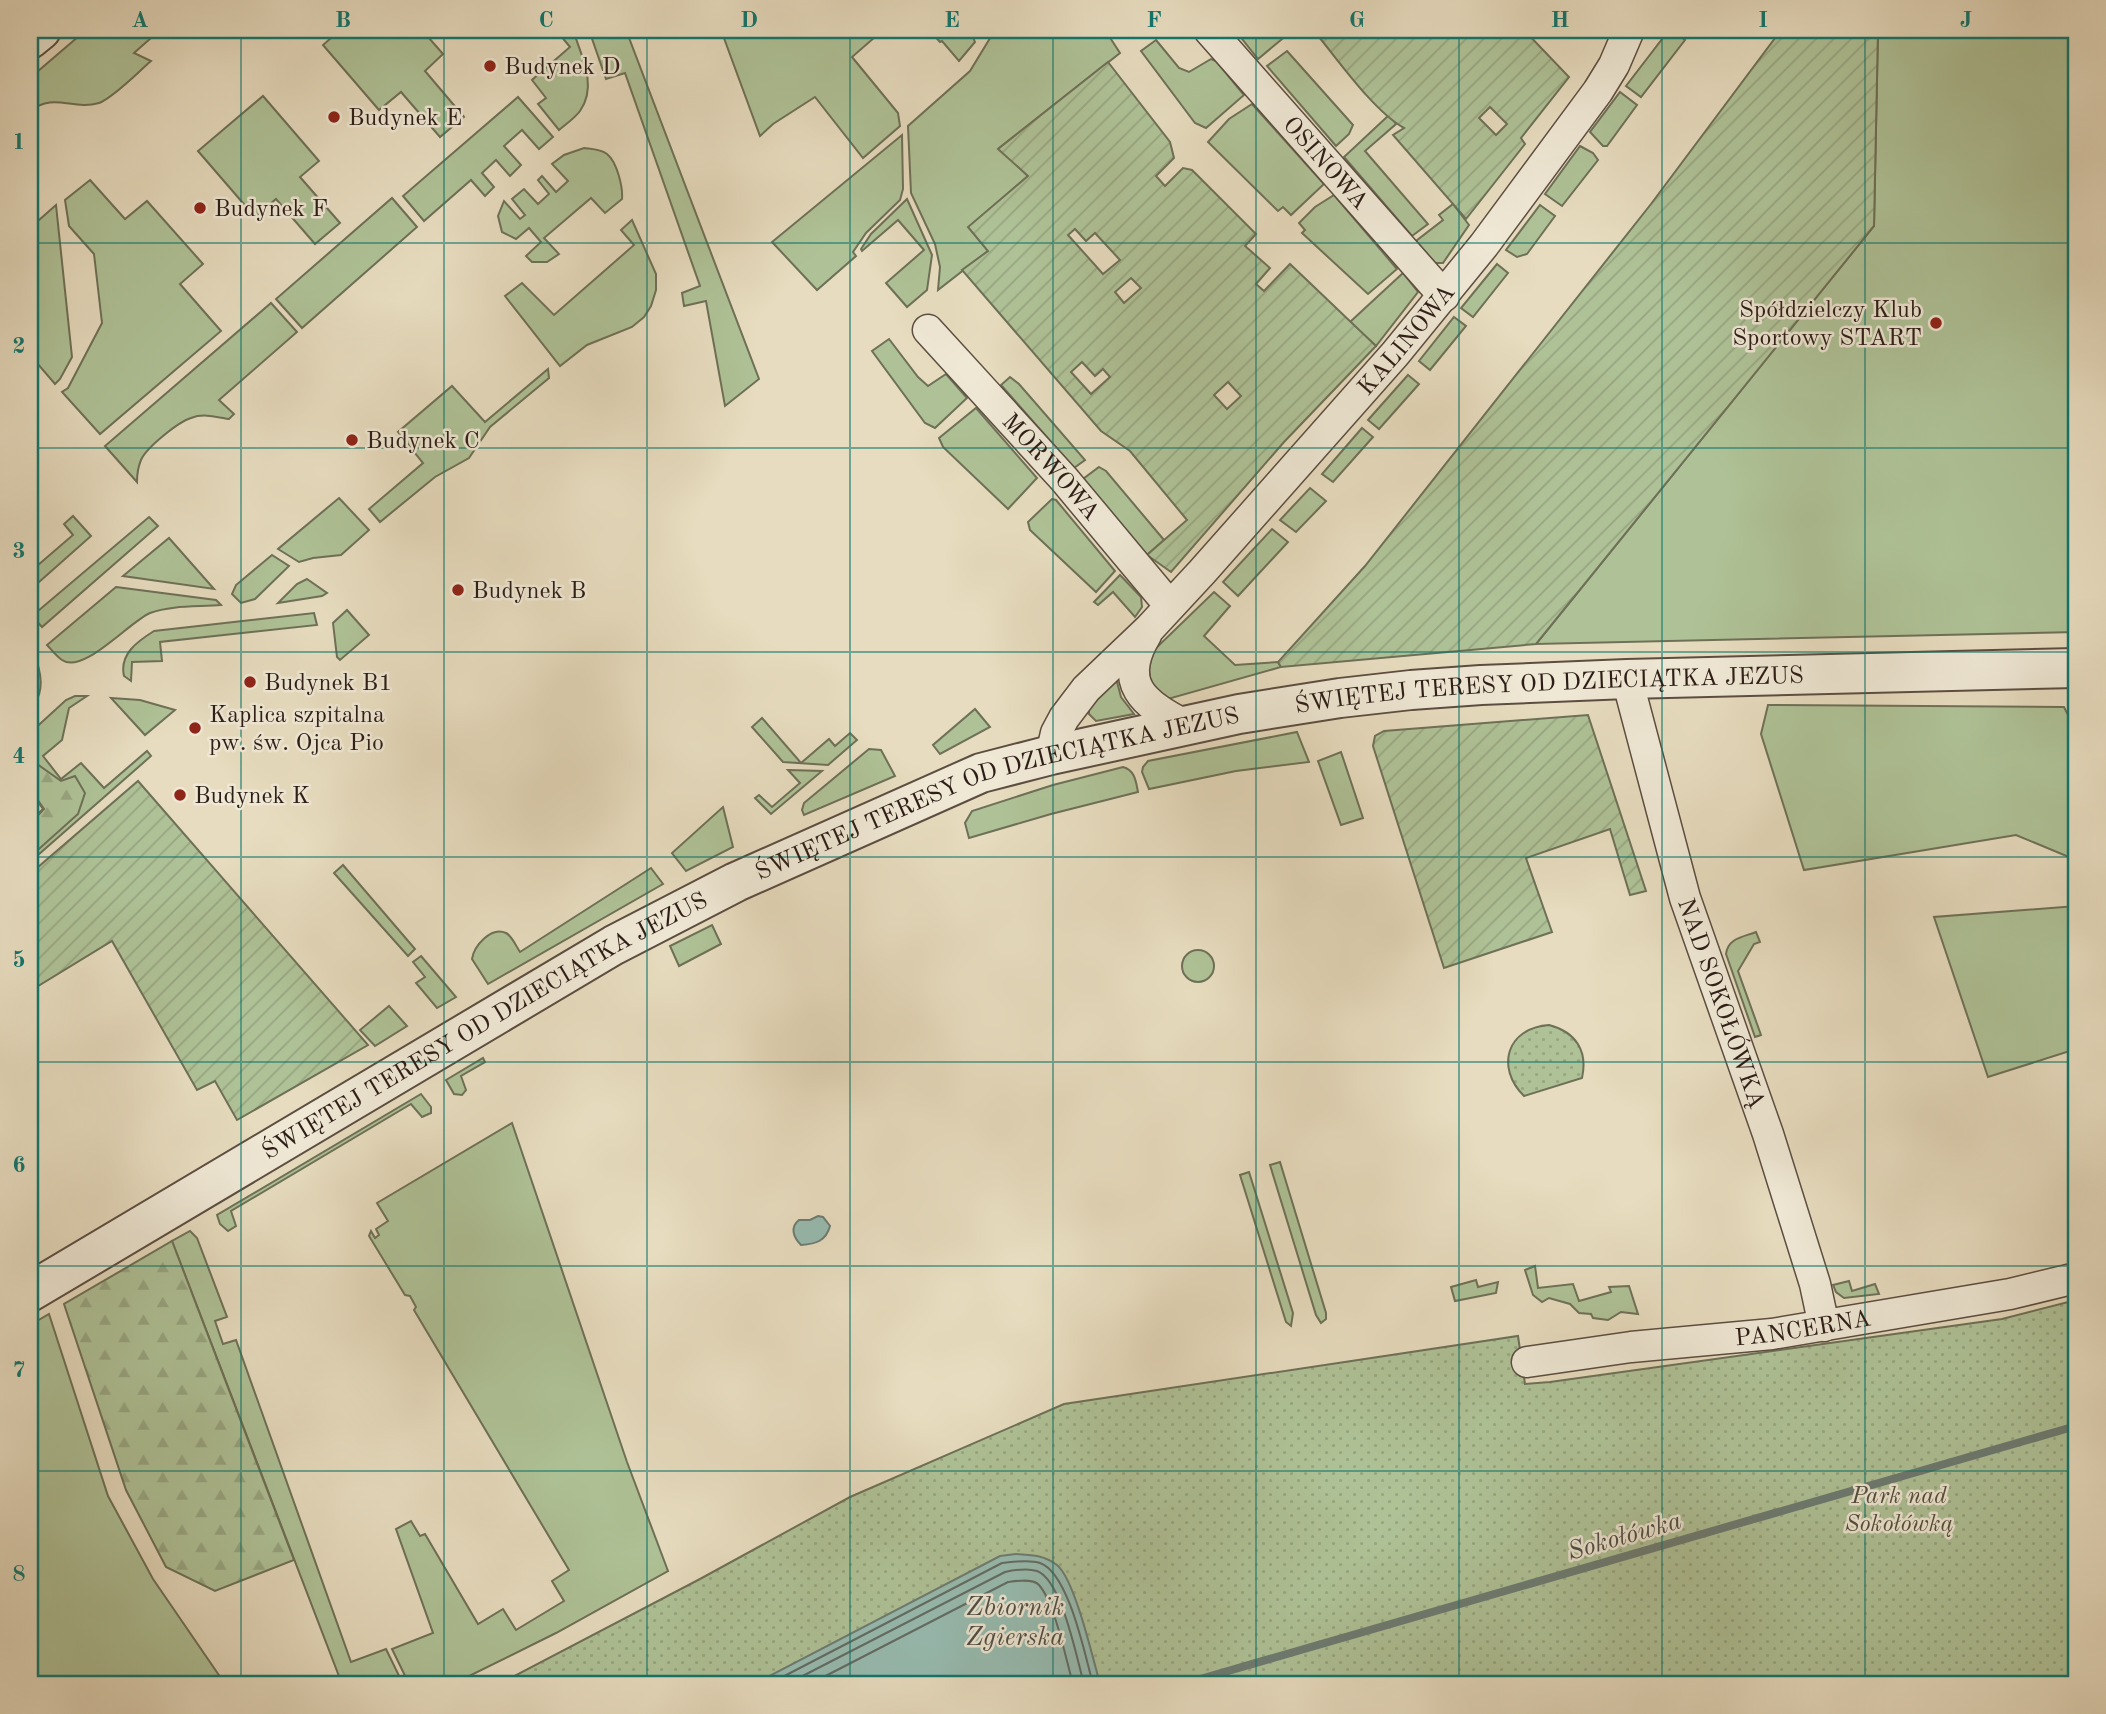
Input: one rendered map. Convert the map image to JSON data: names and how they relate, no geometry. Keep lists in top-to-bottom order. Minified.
{"streets":{"street":["OSINOWA","KALINOWA","MORWOWA","ŚWIĘTEJ TERESY OD DZIECIĄTKA JEZUS","NAD SOKOŁÓWKĄ","PANCERNA"]},"crossings":[["OSINOWA","KALINOWA"],["KALINOWA","MORWOWA"],["KALINOWA","ŚWIĘTEJ TERESY OD DZIECIĄTKA JEZUS"],["ŚWIĘTEJ TERESY OD DZIECIĄTKA JEZUS","NAD SOKOŁÓWKĄ"],["NAD SOKOŁÓWKĄ","PANCERNA"]],"water":["Sokołówka","Zbiornik Zgierska"],"parks":["Park nad Sokołówką"],"places":["Budynek D","Budynek E","Budynek F","Spółdzielczy Klub Sportowy START","Budynek C","Budynek B","Budynek B1","Kaplica szpitalna pw. św. Ojca Pio","Budynek K"],"grid":{"columns":["A","B","C","D","E","F","G","H","I","J"],"rows":["1","2","3","4","5","6","7","8"]}}
